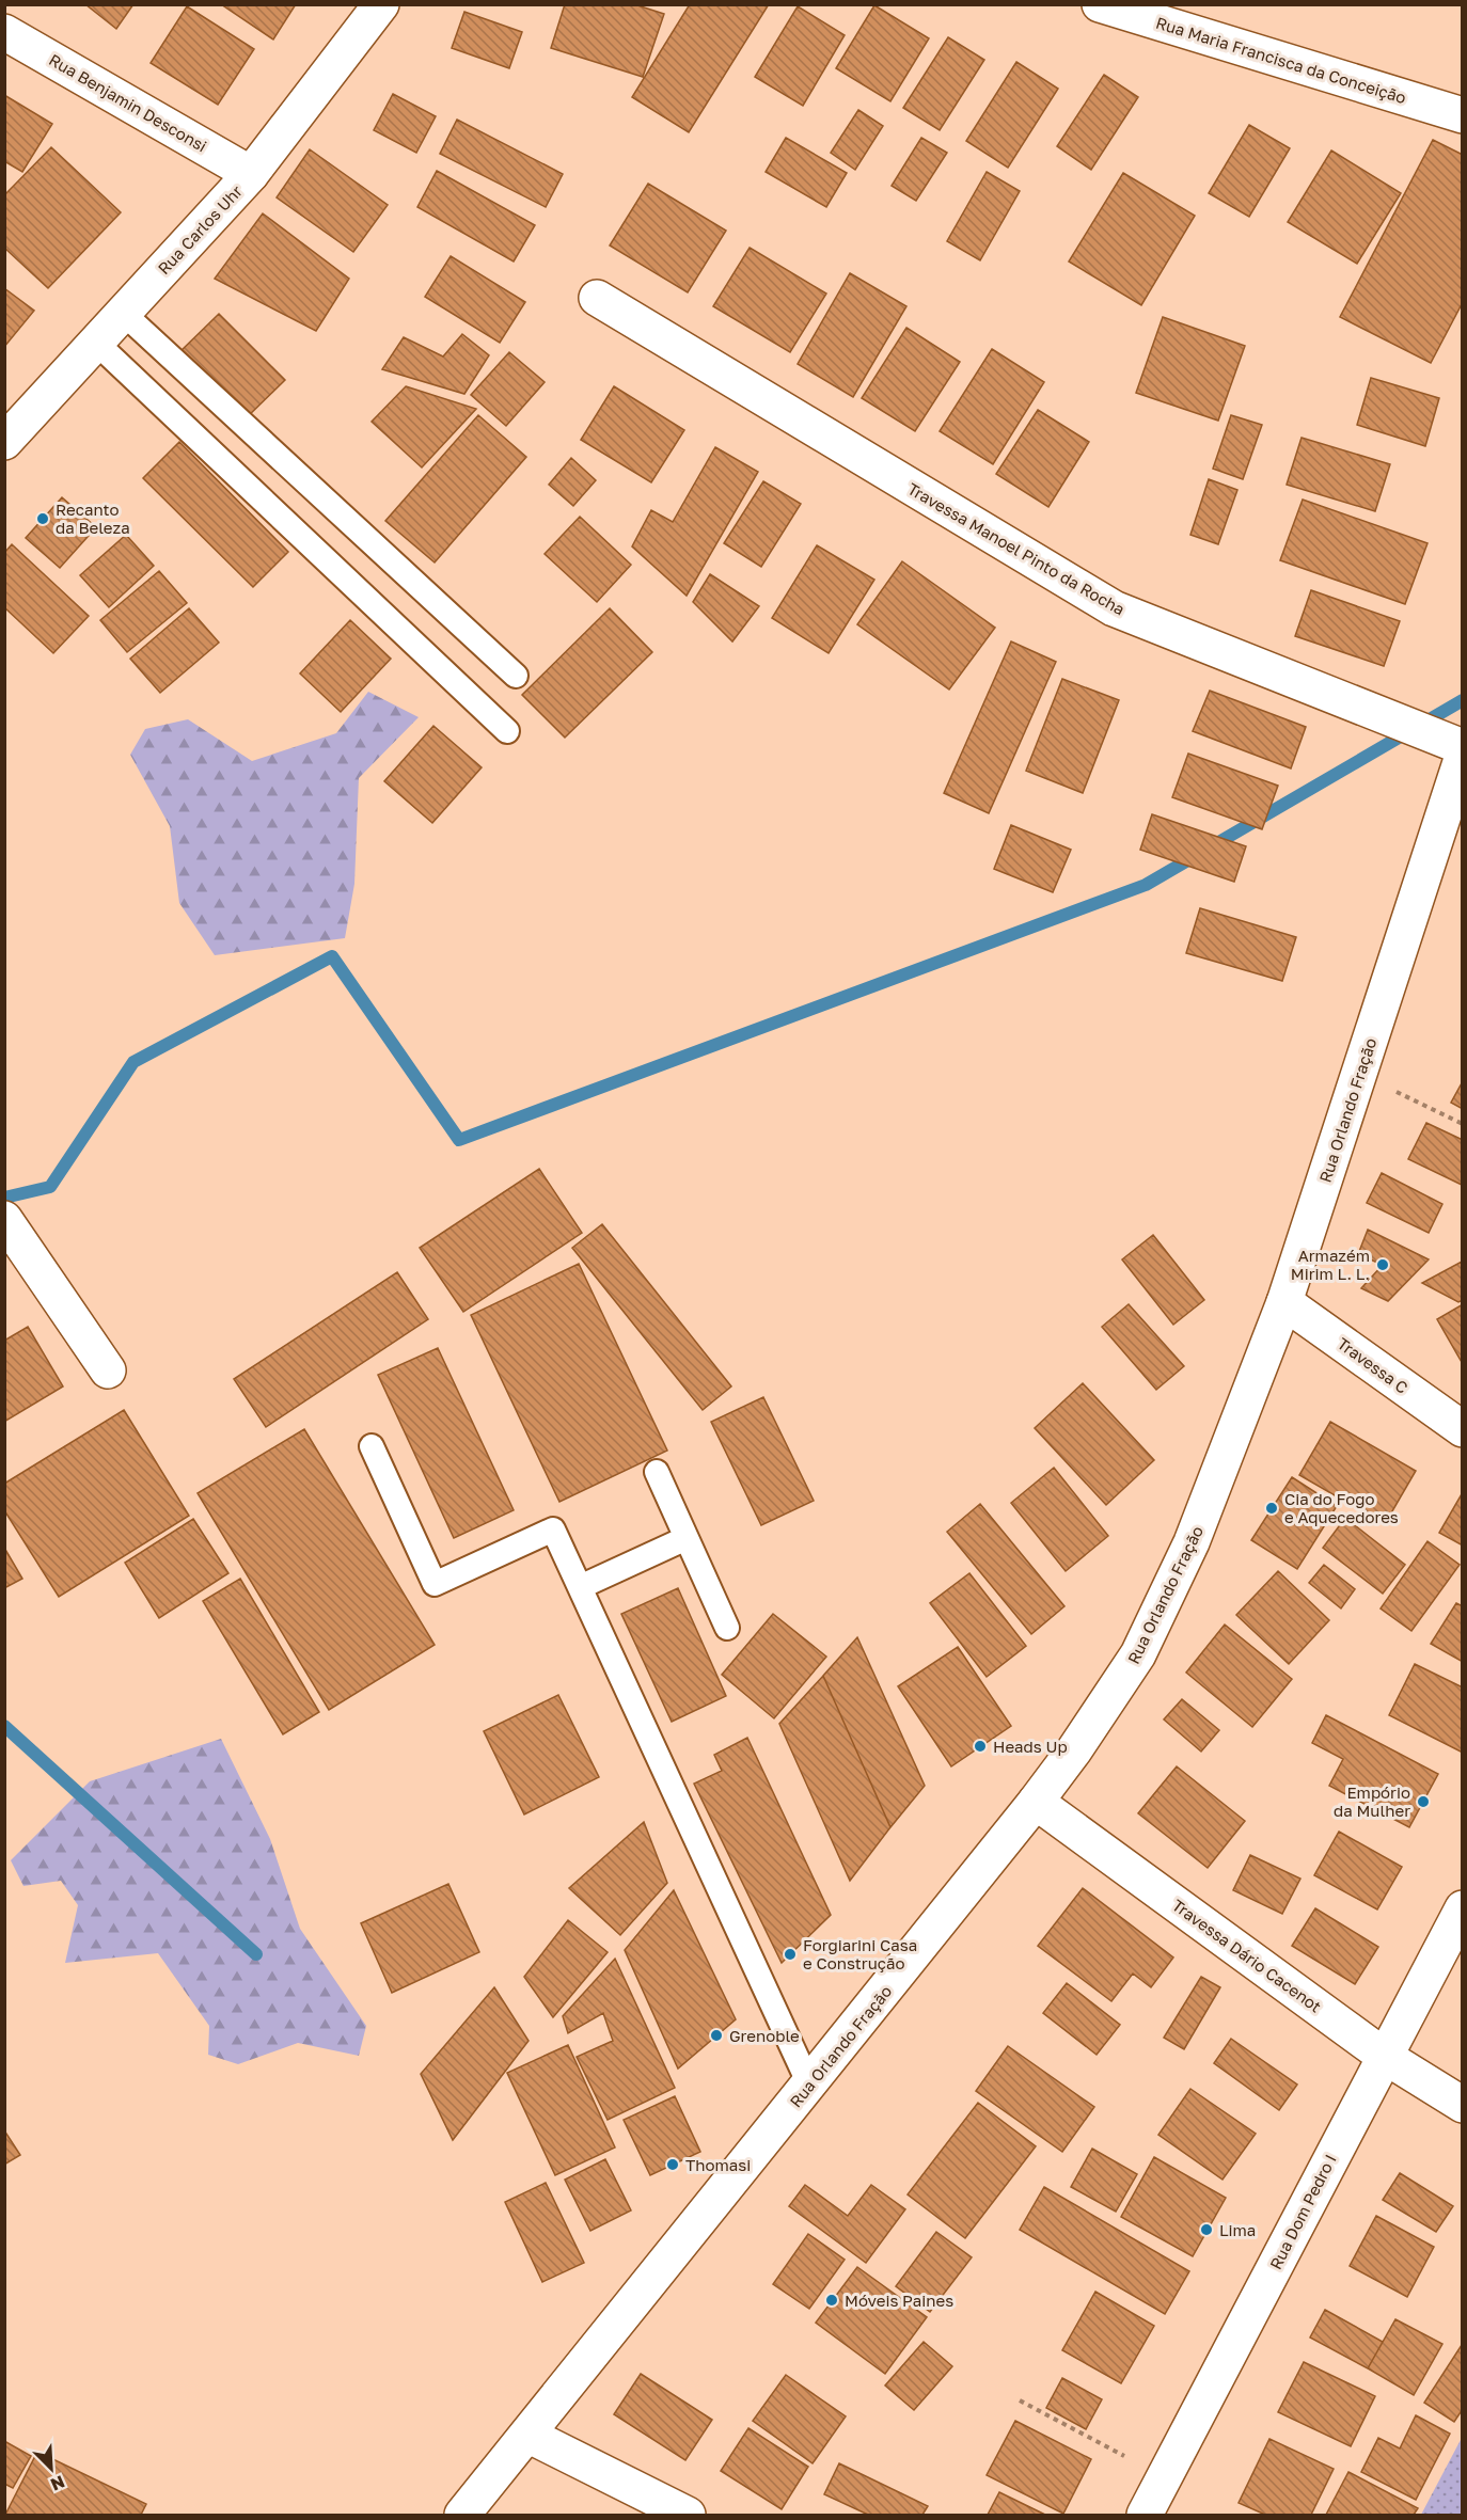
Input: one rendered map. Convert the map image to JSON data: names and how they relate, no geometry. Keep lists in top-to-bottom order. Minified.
{"streets":{"street":["Rua Maria Francisca da Conceição","Rua Benjamin Desconsi","Rua Carlos Uhr","Travessa Manoel Pinto da Rocha","Rua Orlando Fração","Travessa C","Travessa Dário Cacenot","Rua Dom Pedro I"]},"crossings":[["Rua Benjamin Desconsi","Rua Carlos Uhr"],["Rua Orlando Fração","Travessa C"],["Rua Orlando Fração","Travessa Dário Cacenot"],["Travessa Dário Cacenot","Rua Dom Pedro I"]],"places":["Recanto da Beleza","Armazém Mirim L. L.","Cia do Fogo e Aquecedores","Heads Up","Empório da Mulher","Forgiarini Casa e Construção","Grenoble","Thomasi","Lima","Móveis Paines"],"north":"bottom right"}
